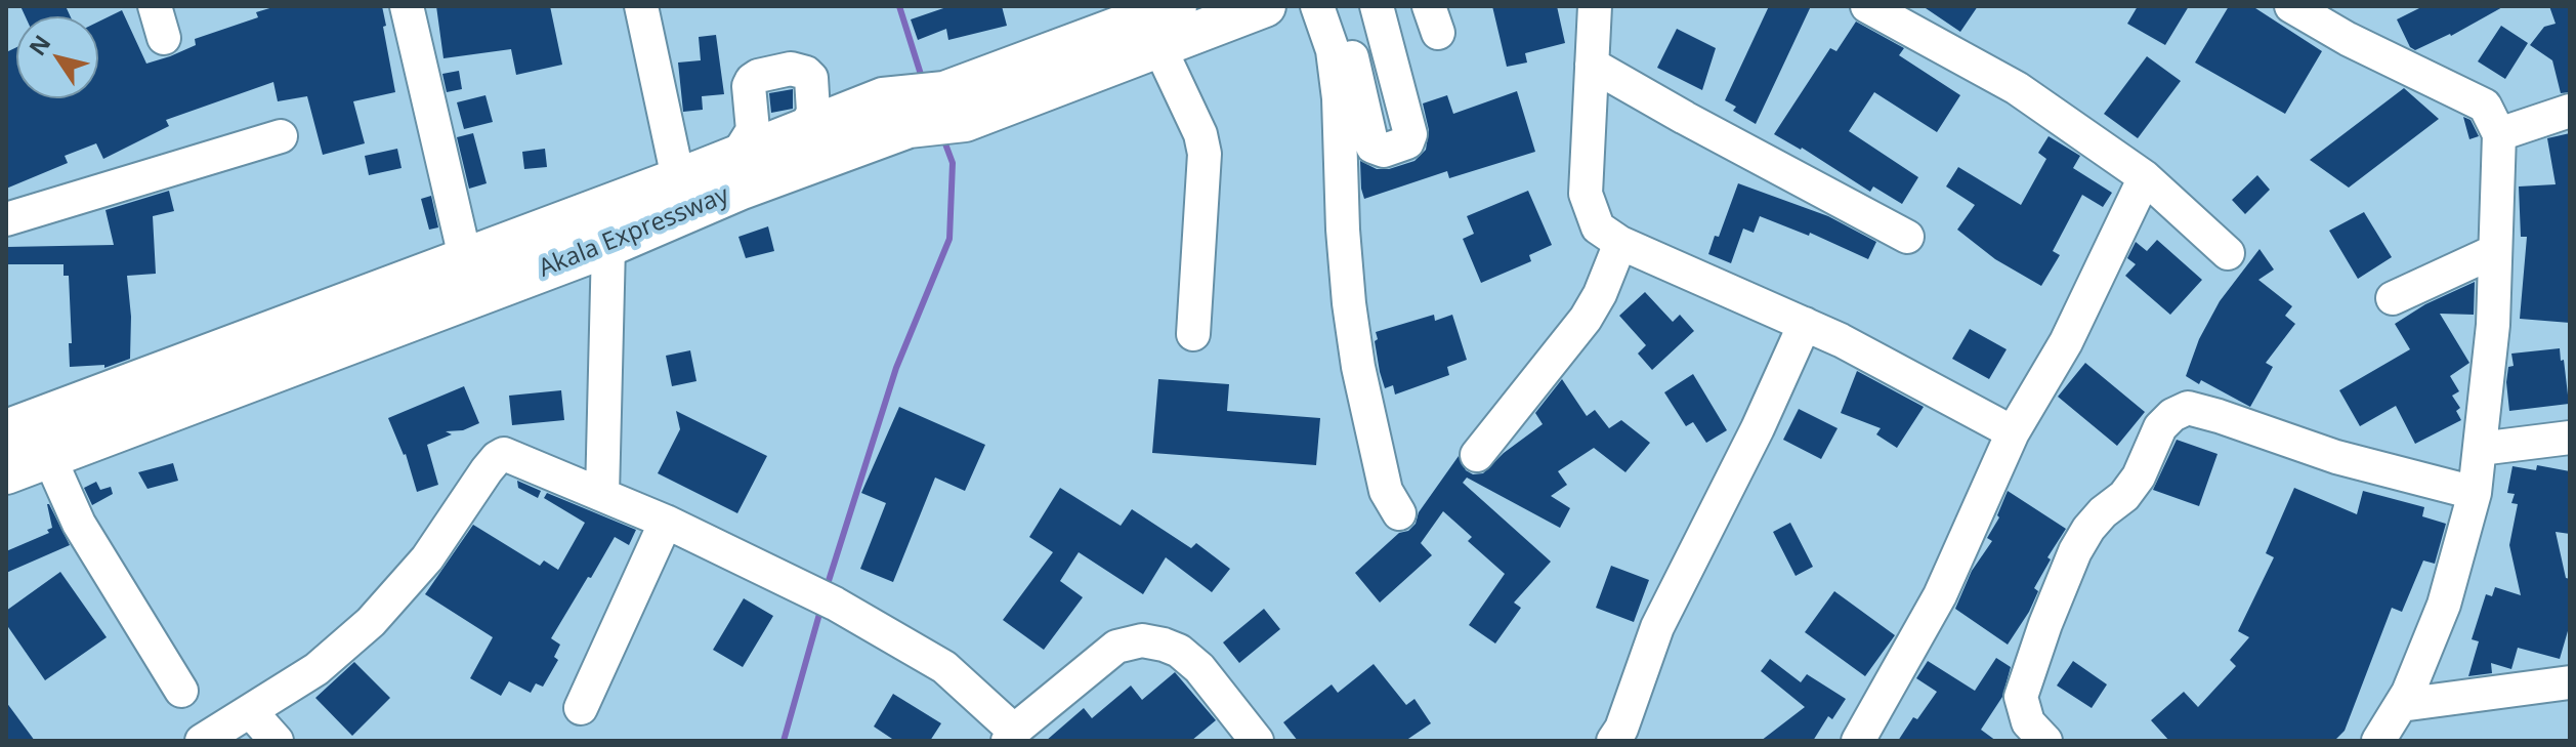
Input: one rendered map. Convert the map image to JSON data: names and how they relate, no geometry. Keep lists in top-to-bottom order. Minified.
{"streets":{"main road":["Akala Expressway"]},"north":"top left"}
